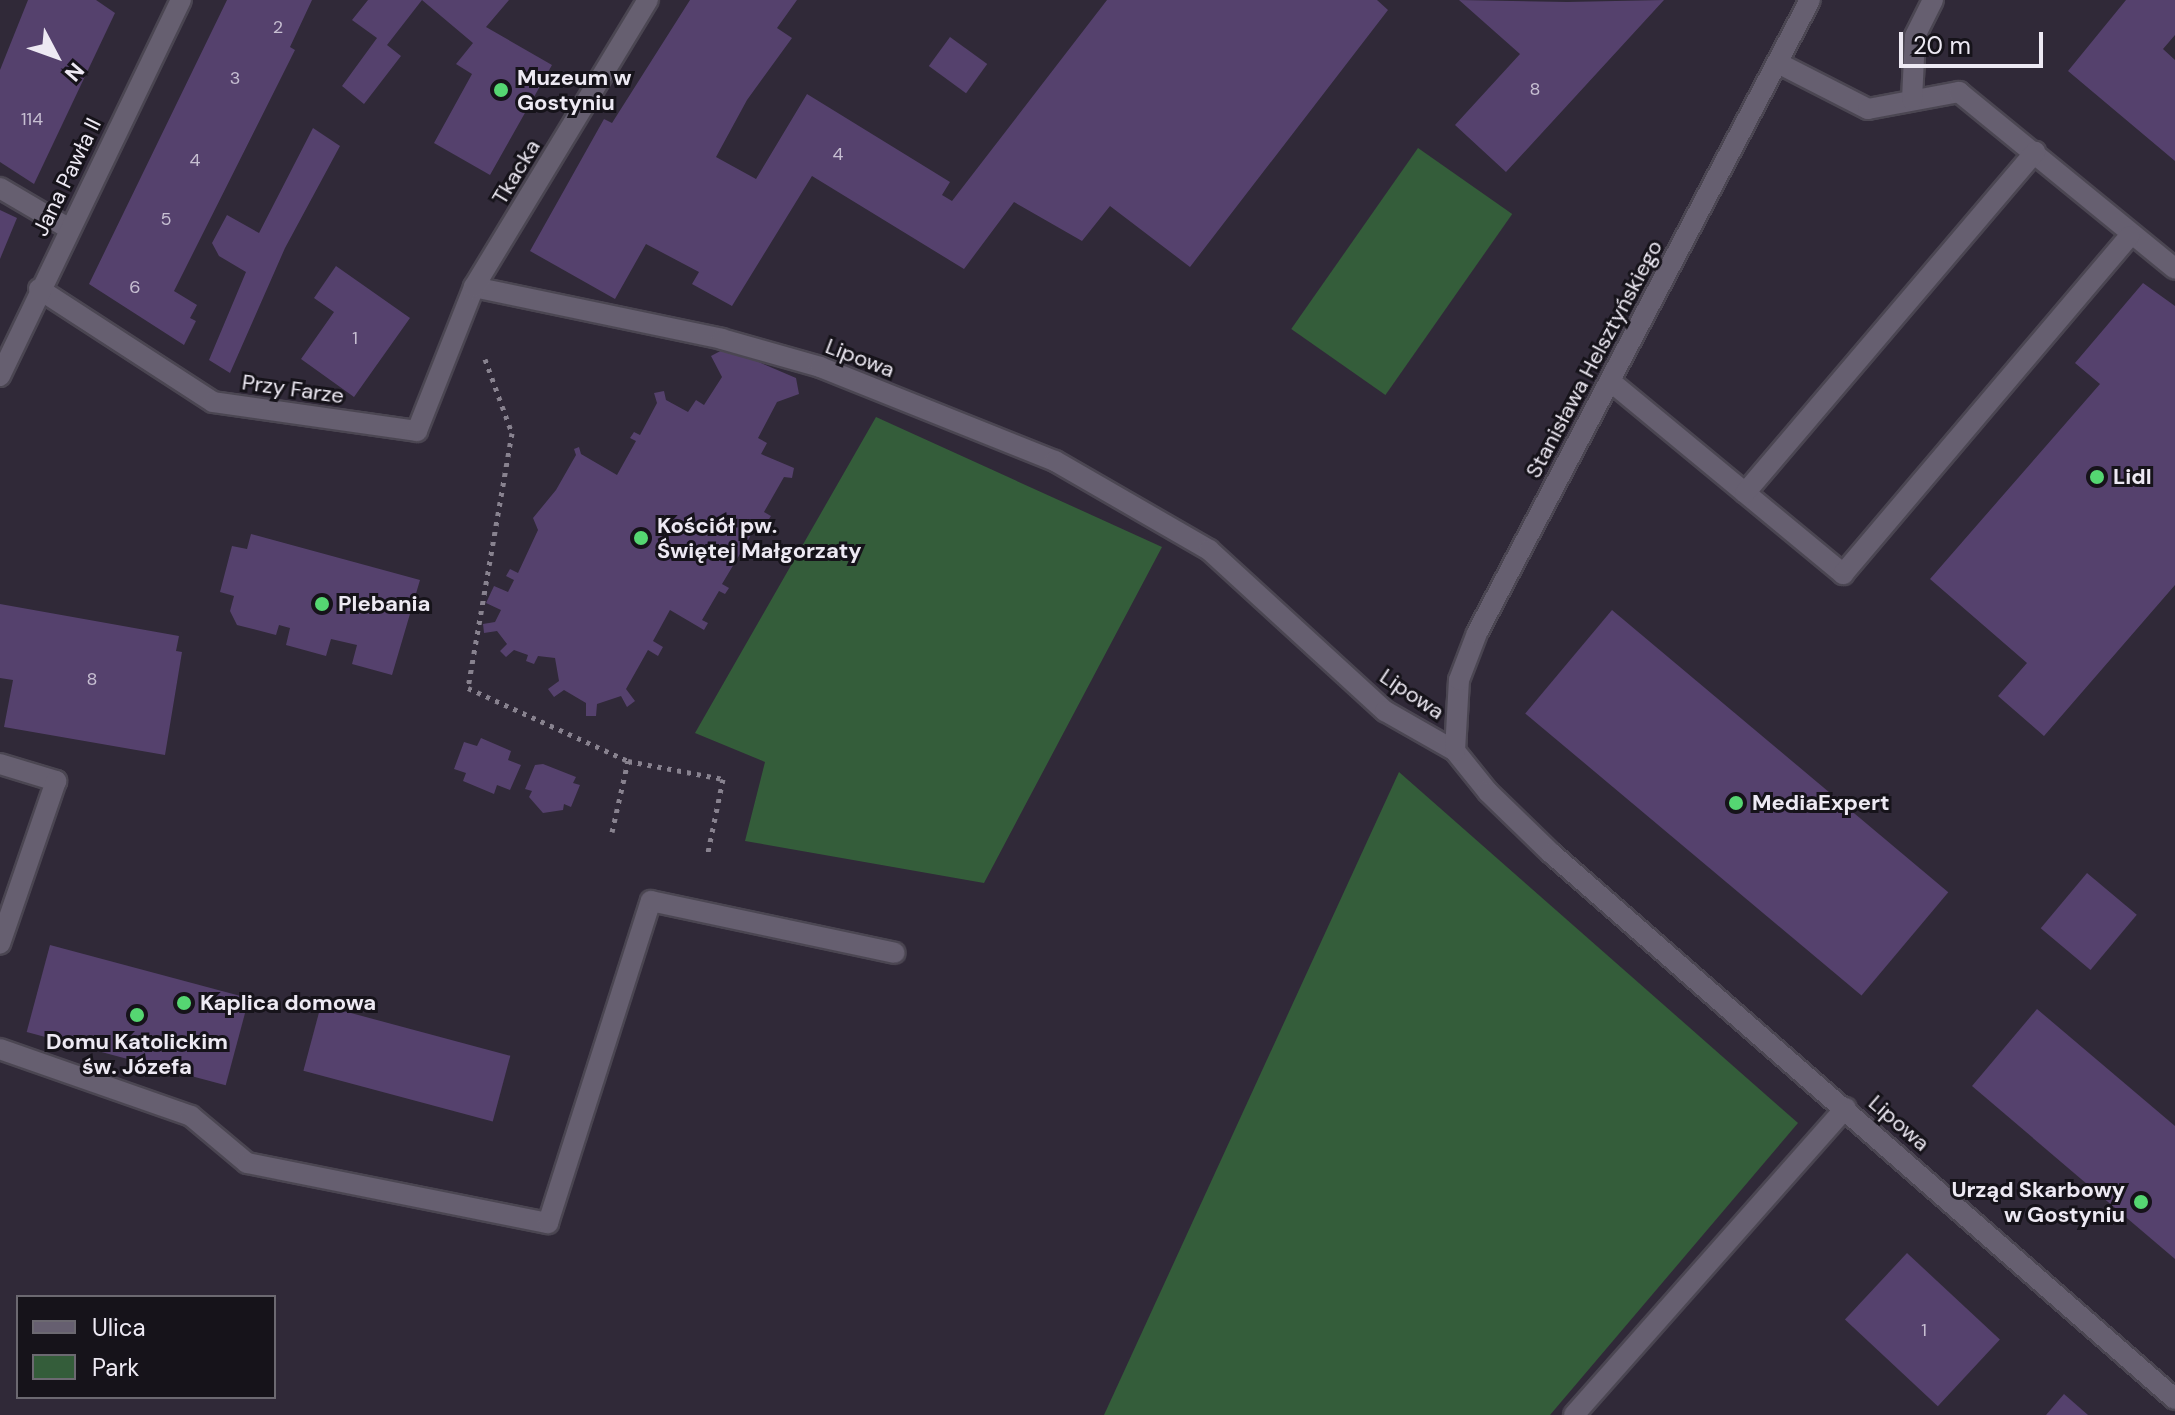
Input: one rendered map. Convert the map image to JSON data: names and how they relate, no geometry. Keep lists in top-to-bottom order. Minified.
{"streets":{"street":["Tkacka","Jana Pawła II","Lipowa","Stanisława Helsztyńskiego","Przy Farze"]},"crossings":[["Tkacka","Lipowa"],["Tkacka","Przy Farze"],["Jana Pawła II","Przy Farze"],["Lipowa","Stanisława Helsztyńskiego"],["Lipowa","Przy Farze"]],"places":["Muzeum w Gostyniu","Lidl","Kościół pw. Świętej Małgorzaty","Plebania","MediaExpert","Kaplica domowa","Domu Katolickim św. Józefa","Urząd Skarbowy w Gostyniu"],"house_numbers":["2","3","8","114","4","4","5","6","1","8","1"],"legend":["Ulica","Park"],"scale_bar":"20 m","north":"bottom right"}
